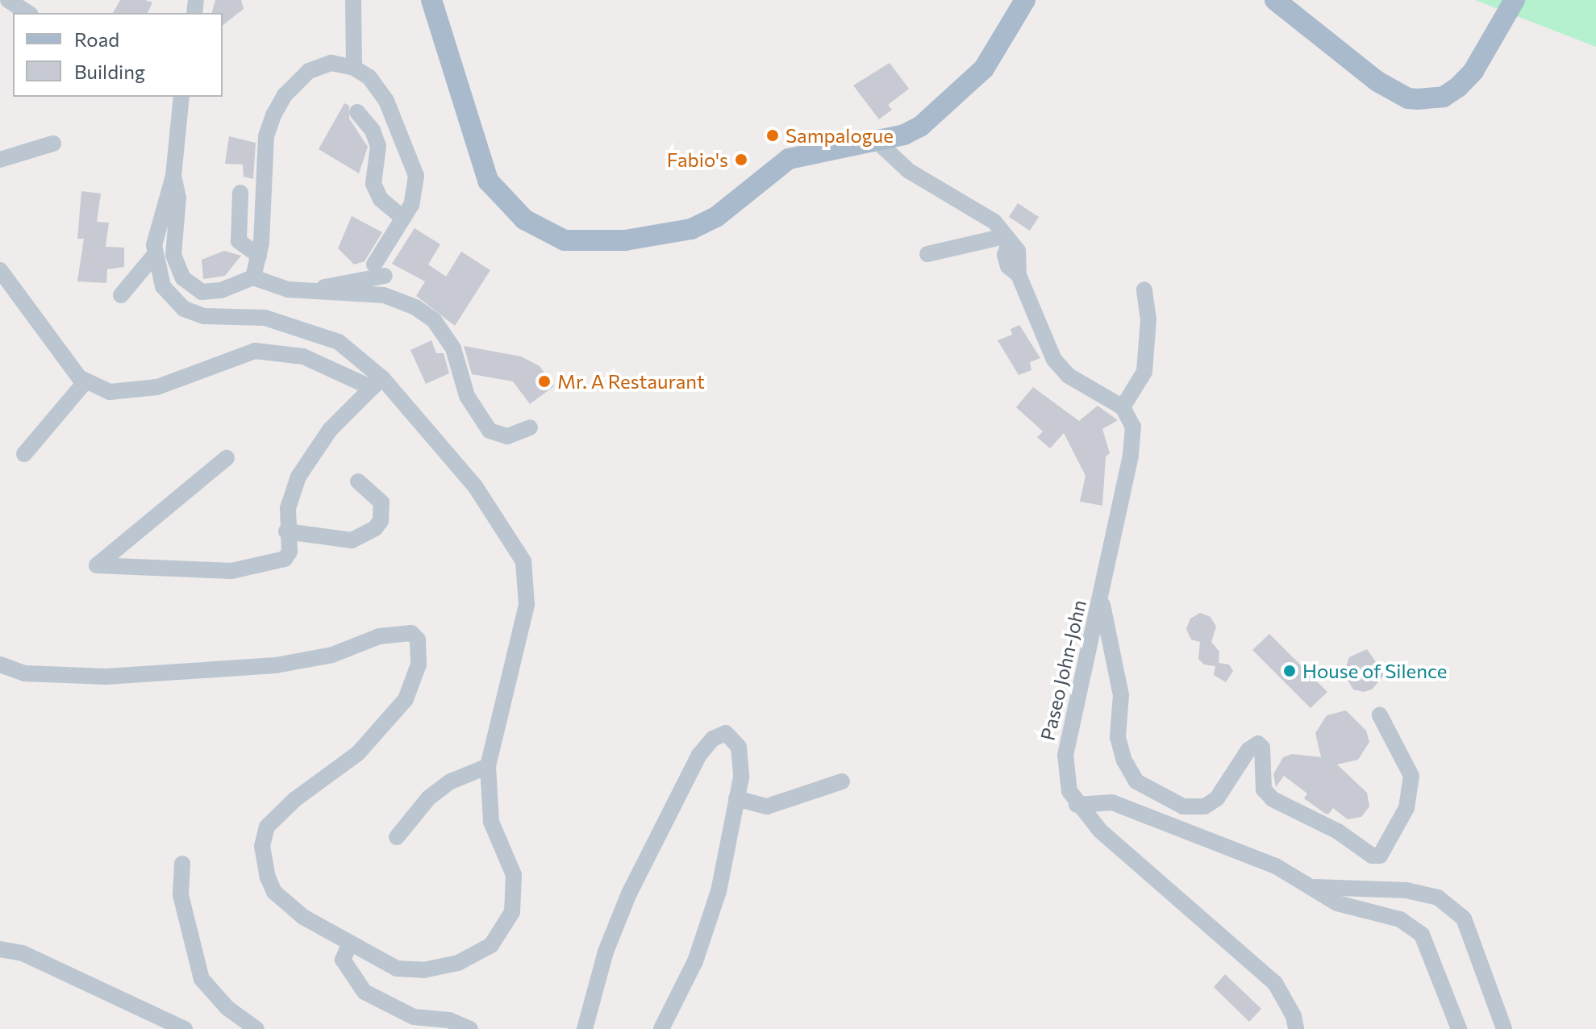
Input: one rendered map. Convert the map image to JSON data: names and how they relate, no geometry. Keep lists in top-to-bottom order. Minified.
{"streets":{"street":["Paseo John-John"]},"places":["Sampalogue","Fabio's","Mr. A Restaurant","House of Silence"],"legend":["Road","Building"]}
